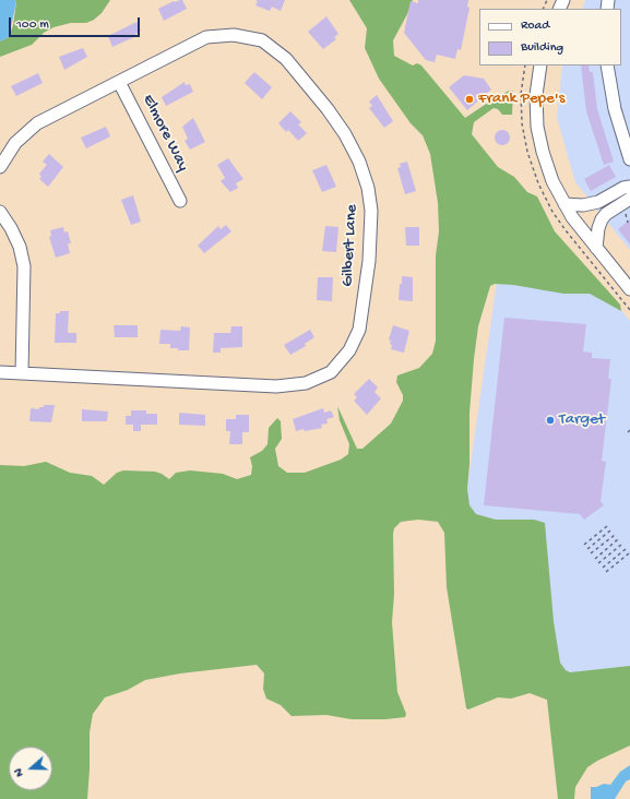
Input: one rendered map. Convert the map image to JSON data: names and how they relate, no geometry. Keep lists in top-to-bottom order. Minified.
{"streets":{"street":["Elmore Way","Gilbert Lane"]},"crossings":[["Elmore Way","Gilbert Lane"]],"places":["Frank Pepe's","Target"],"legend":["Road","Building"],"scale_bar":"100 m","north":"left"}
